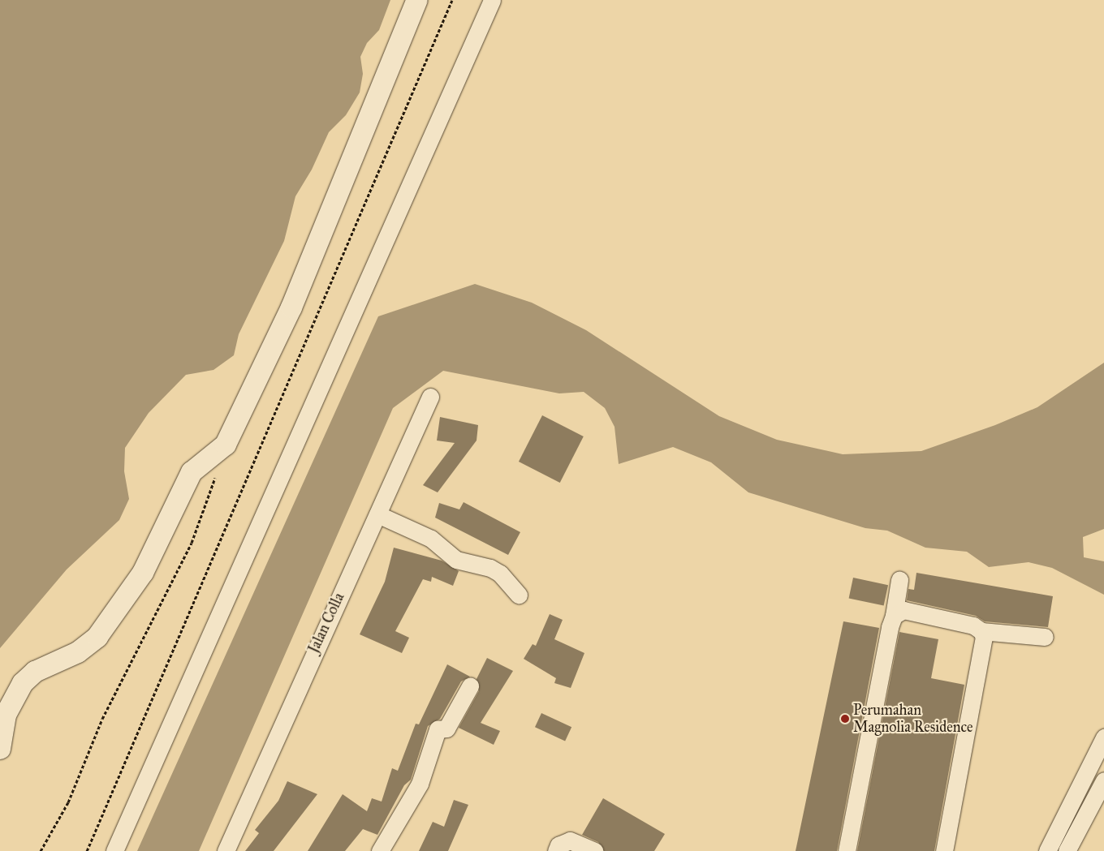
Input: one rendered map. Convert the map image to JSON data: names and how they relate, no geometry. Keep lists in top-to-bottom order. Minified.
{"streets":{"street":["Jalan Colla"]},"places":["Perumahan Magnolia Residence"]}
